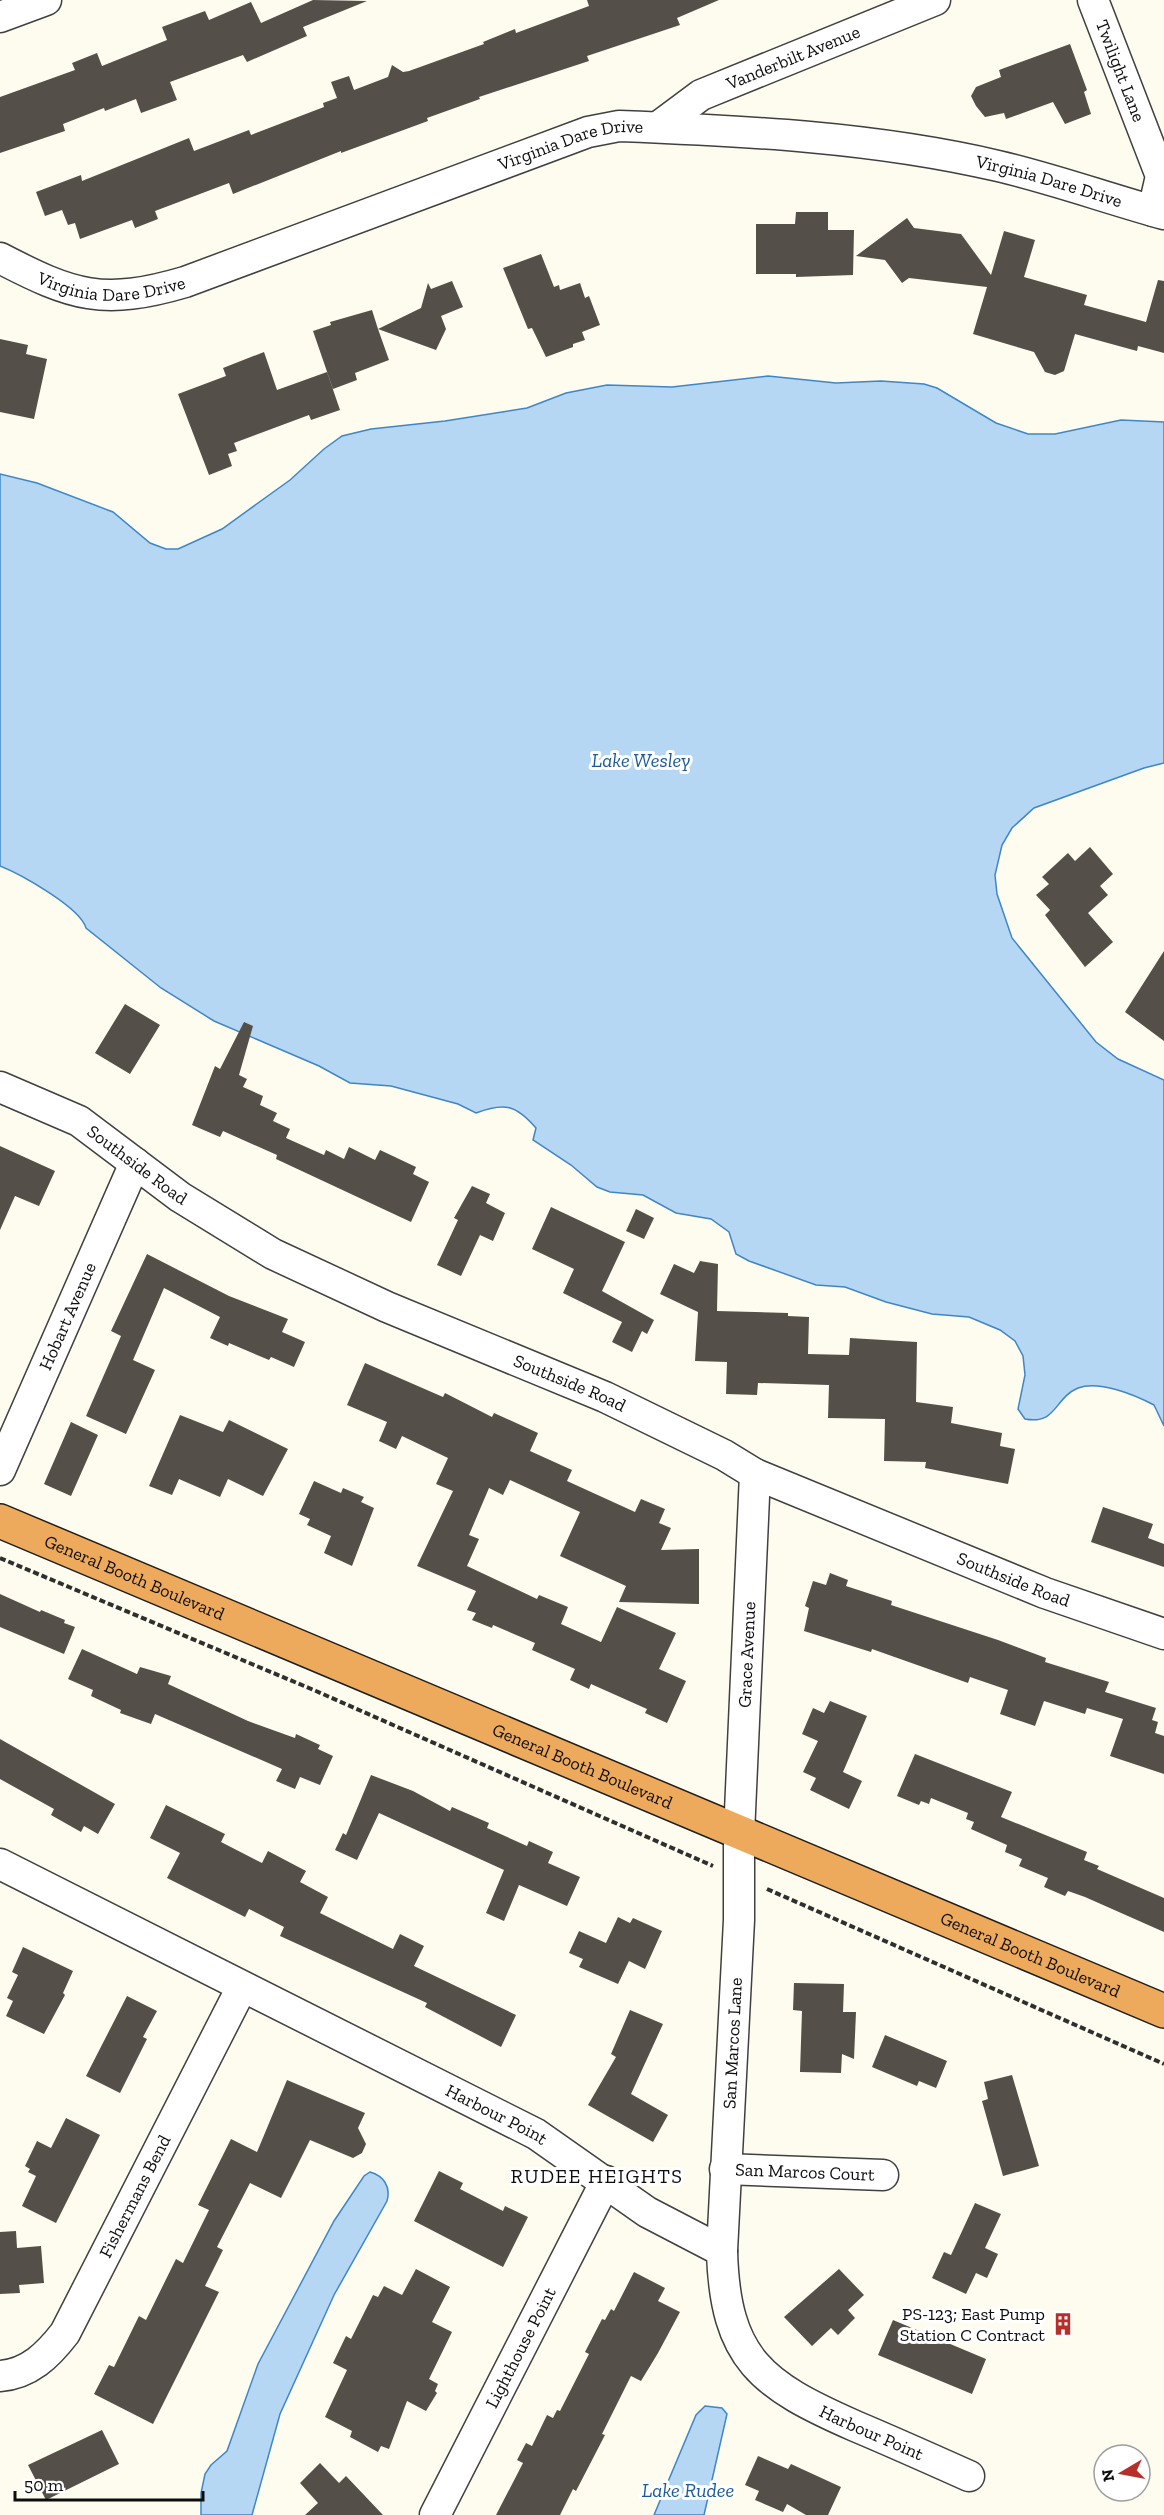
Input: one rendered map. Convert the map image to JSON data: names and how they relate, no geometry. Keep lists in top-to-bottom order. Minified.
{"streets":{"highway":["General Booth Boulevard"],"street":["Vanderbilt Avenue","Twilight Lane","Virginia Dare Drive","Southside Road","Hobart Avenue","Grace Avenue","San Marcos Lane","Harbour Point","San Marcos Court","Fishermans Bend","Lighthouse Point"]},"crossings":[["Vanderbilt Avenue","Virginia Dare Drive"],["Twilight Lane","Virginia Dare Drive"],["Southside Road","Hobart Avenue"],["Southside Road","Grace Avenue"],["General Booth Boulevard","Grace Avenue"],["General Booth Boulevard","San Marcos Lane"],["Grace Avenue","San Marcos Lane"],["San Marcos Lane","Harbour Point"],["San Marcos Lane","San Marcos Court"],["Harbour Point","Fishermans Bend"],["Harbour Point","Lighthouse Point"]],"districts":["RUDEE HEIGHTS"],"water":["Lake Wesley","Lake Rudee"],"places":{"building":["PS-123; East Pump Station C Contract"]},"scale_bar":"50 m","north":"left"}
